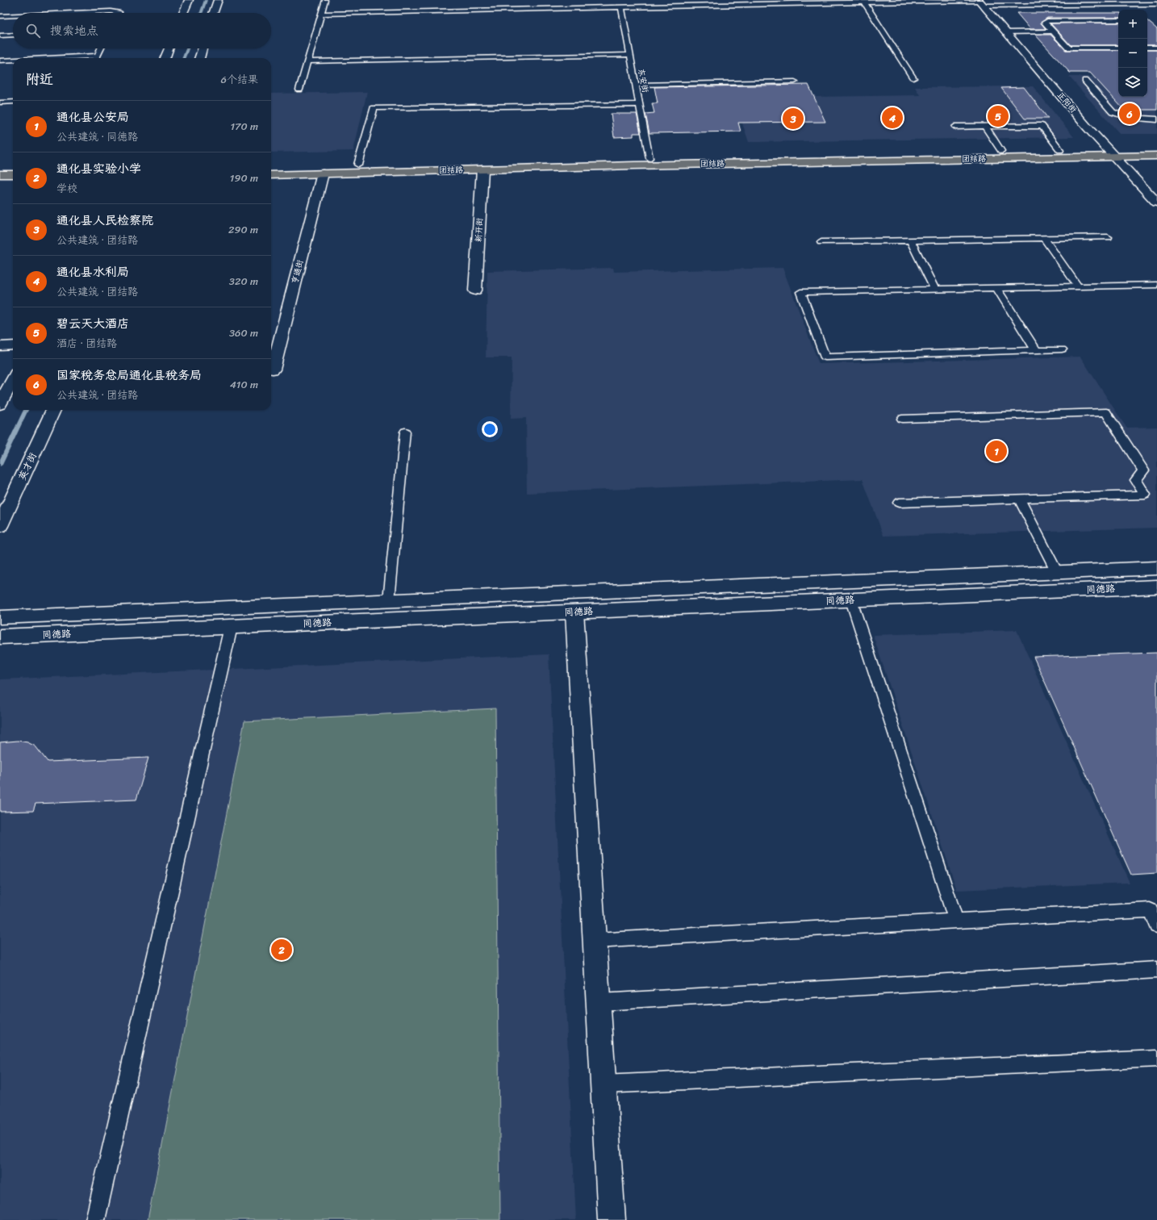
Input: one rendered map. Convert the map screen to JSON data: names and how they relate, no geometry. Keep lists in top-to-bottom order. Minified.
{"streets":{"highway":["团结路"],"street":["正阳街","新开街","亨通街","英才街","同德路"],"lane":["东安街"]},"crossings":[["东安街","团结路"],["正阳街","团结路"],["团结路","新开街"],["团结路","亨通街"]],"page":{"map_buttons":["+","−"],"search":"搜索地点","heading":["附近","6个结果"],"list":[{"mark":"1","name":"通化县公安局","note":"公共建筑 · 同德路","value":"170 m"},{"mark":"2","name":"通化县实验小学","note":"学校","value":"190 m"},{"mark":"3","name":"通化县人民检察院","note":"公共建筑 · 团结路","value":"290 m"},{"mark":"4","name":"通化县水利局","note":"公共建筑 · 团结路","value":"320 m"},{"mark":"5","name":"碧云天大酒店","note":"酒店 · 团结路","value":"360 m"},{"mark":"6","name":"国家税务总局通化县税务局","note":"公共建筑 · 团结路","value":"410 m"}],"pins":["6","5","4","3","1","2"]}}
